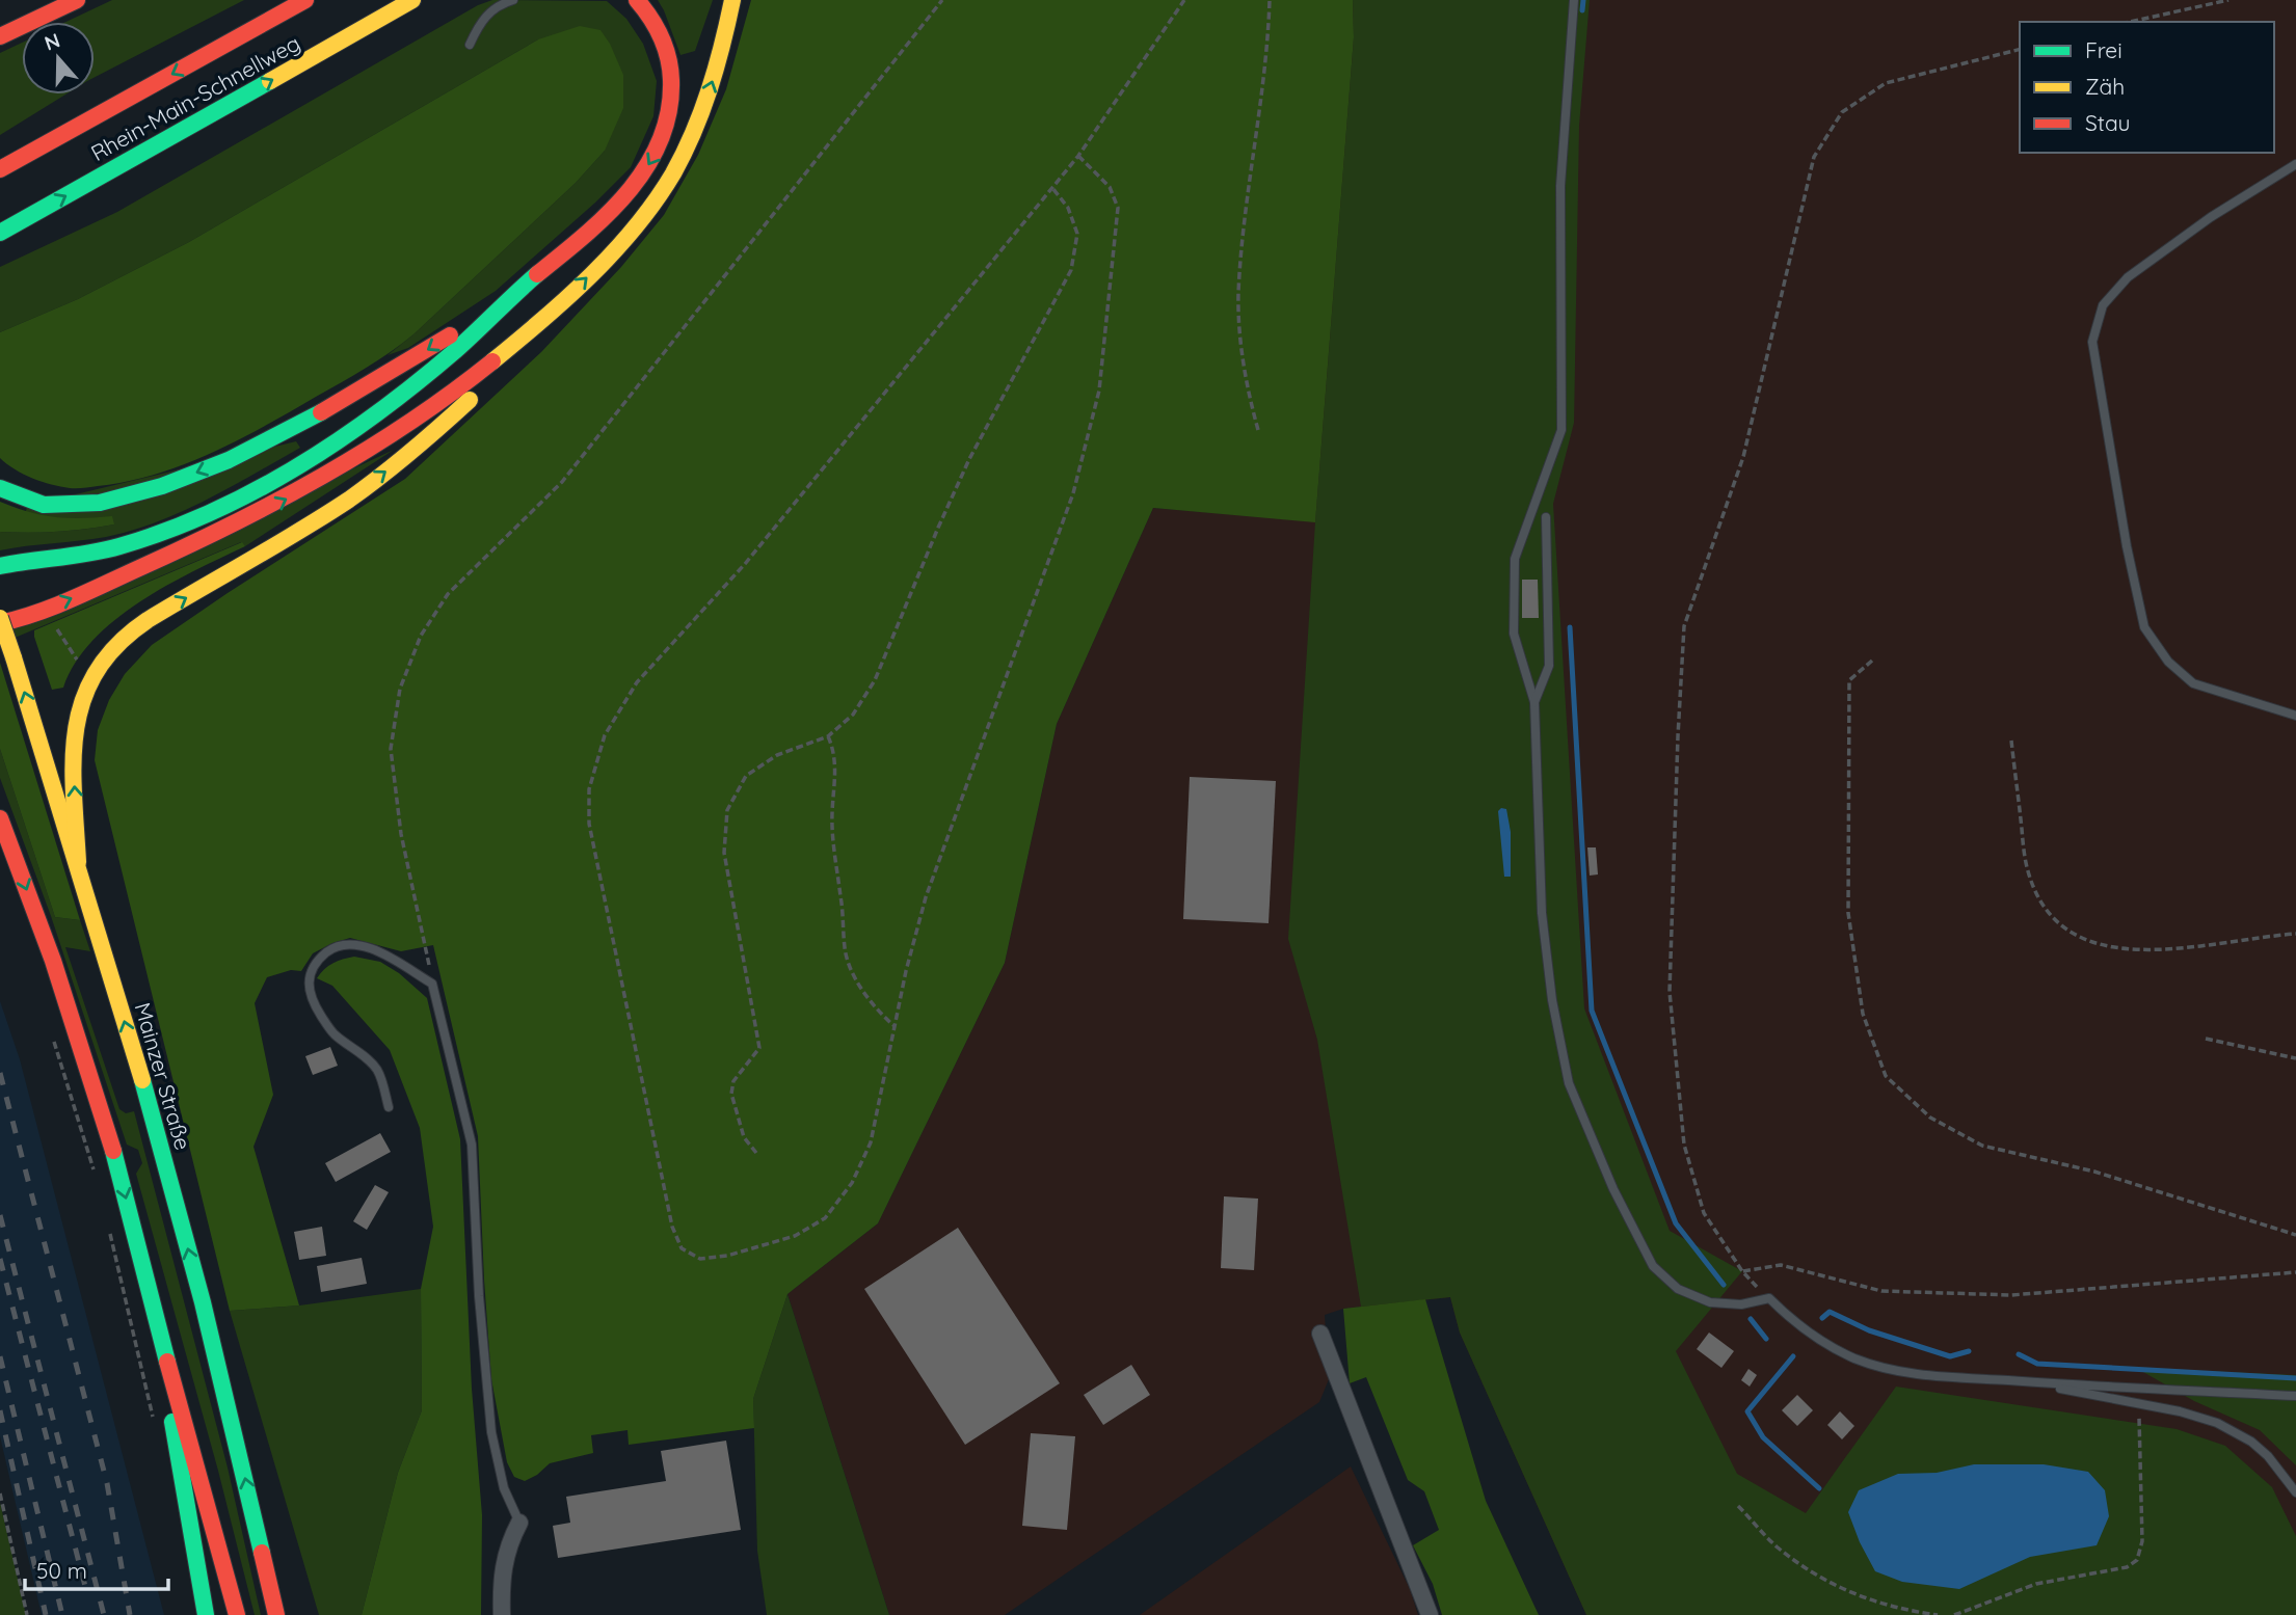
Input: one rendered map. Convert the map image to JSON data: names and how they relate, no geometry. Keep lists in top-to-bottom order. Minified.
{"streets":{"main road":["Rhein-Main-Schnellweg","Mainzer Straße"]},"legend":["Frei","Zäh","Stau"],"scale_bar":"50 m","north":"top"}
